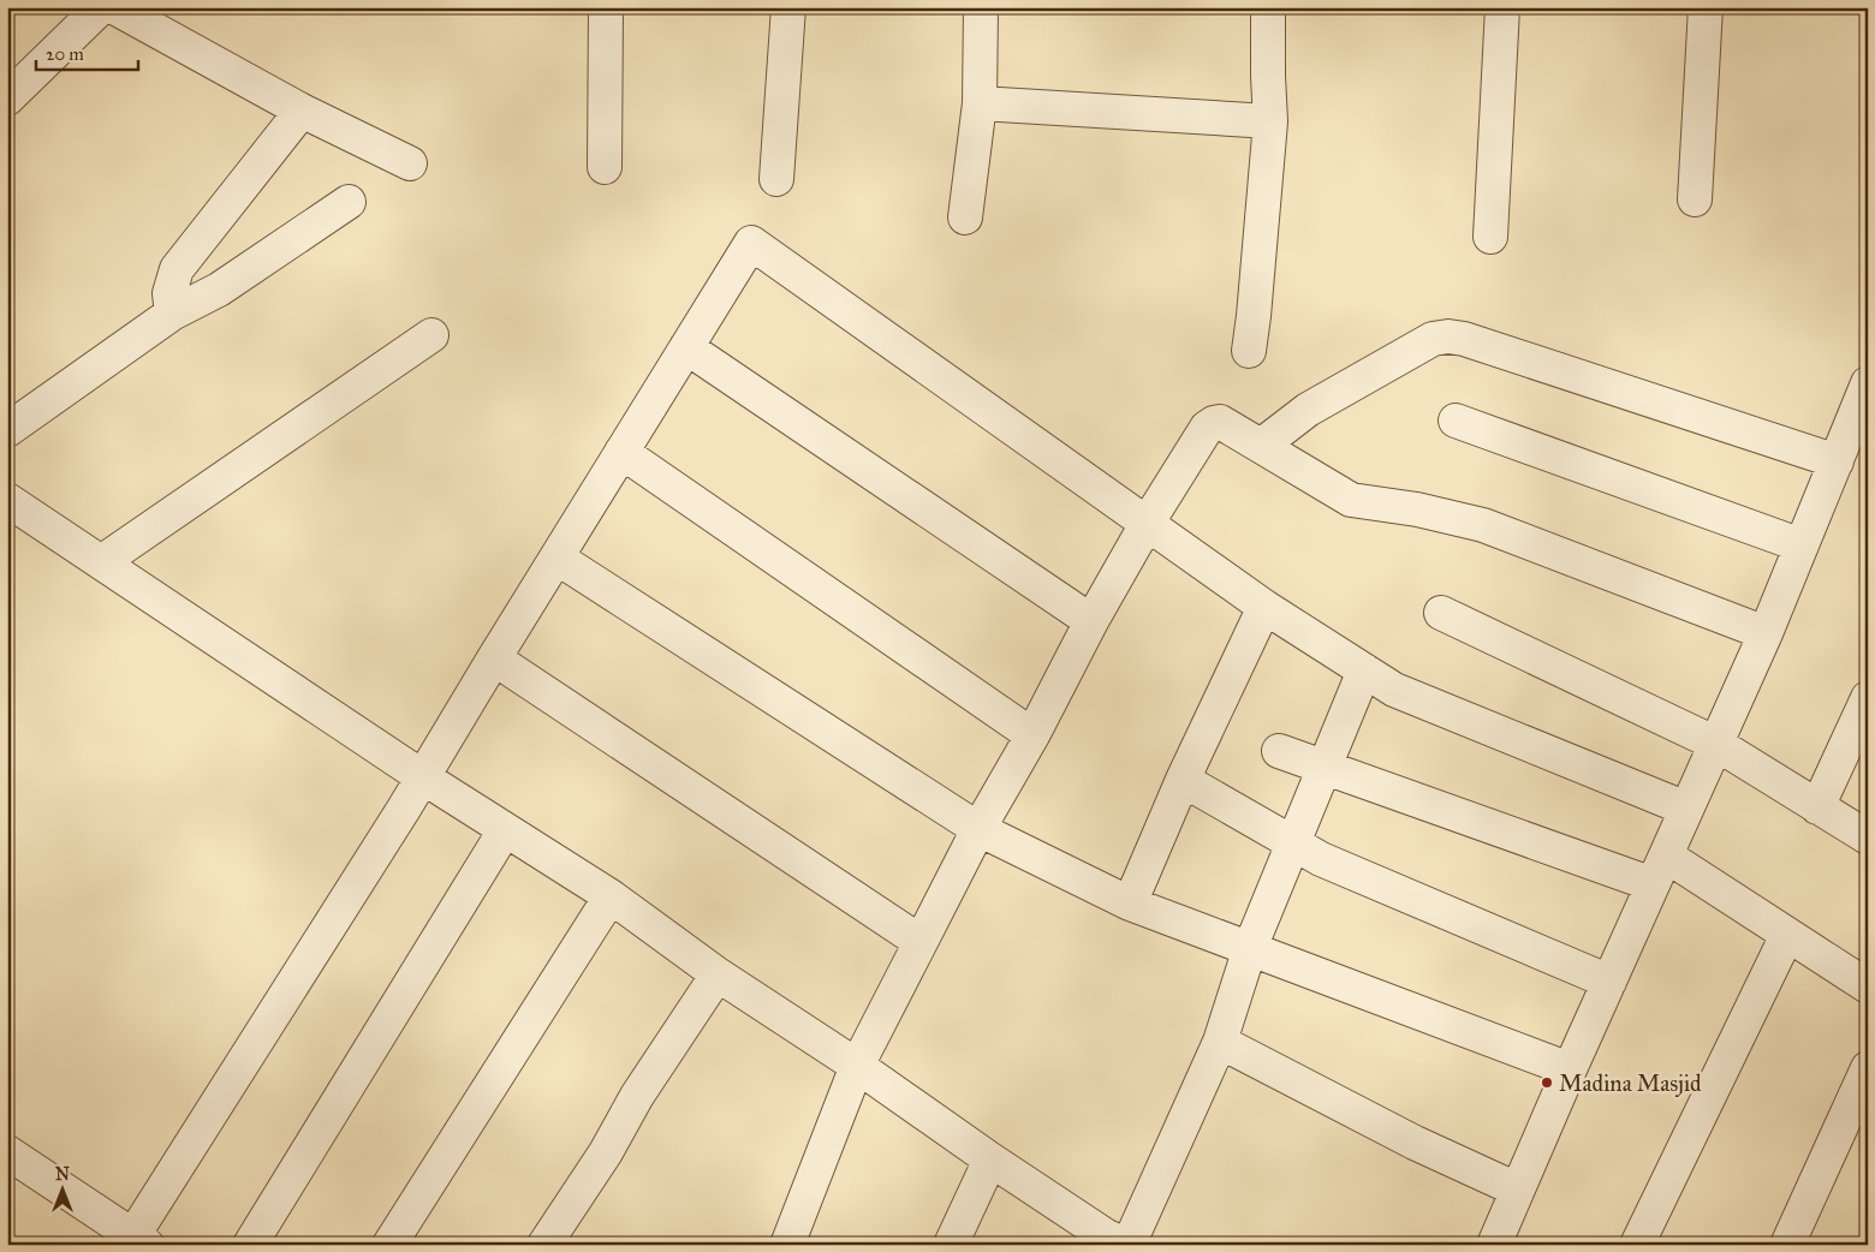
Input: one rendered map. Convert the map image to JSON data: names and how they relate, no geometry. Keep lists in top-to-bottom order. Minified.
{"places":["Madina Masjid"],"scale_bar":"20 m","north":"top"}
